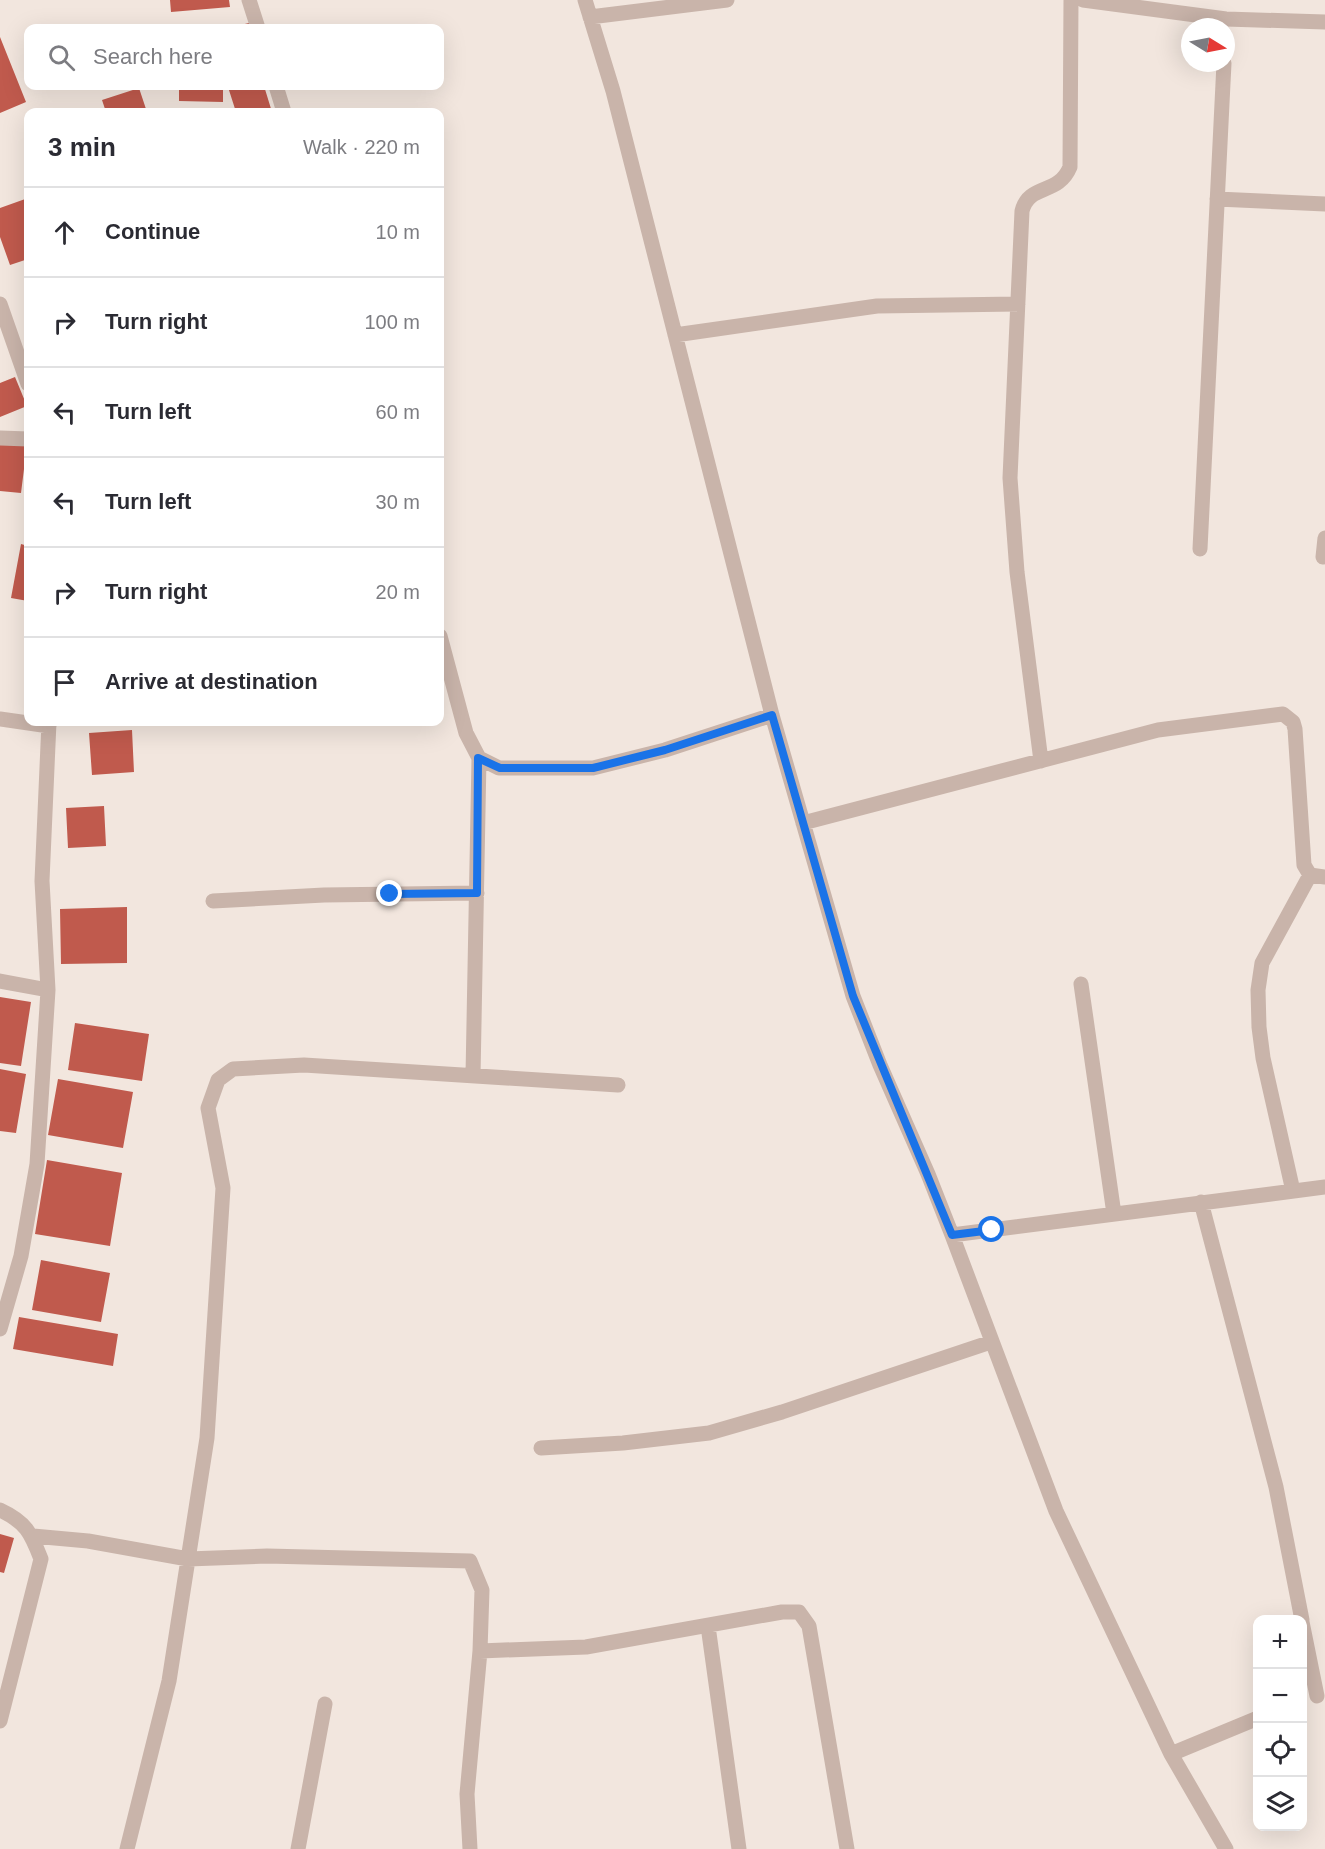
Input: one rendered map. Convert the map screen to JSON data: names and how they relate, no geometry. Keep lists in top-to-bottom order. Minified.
{"north":"right","page":{"search":"Search here","heading":["3 min","Walk · 220 m"],"list":[["Continue","10 m"],["Turn right","100 m"],["Turn left","60 m"],["Turn left","30 m"],["Turn right","20 m"],"Arrive at destination"],"map_buttons":["+","−"]}}
